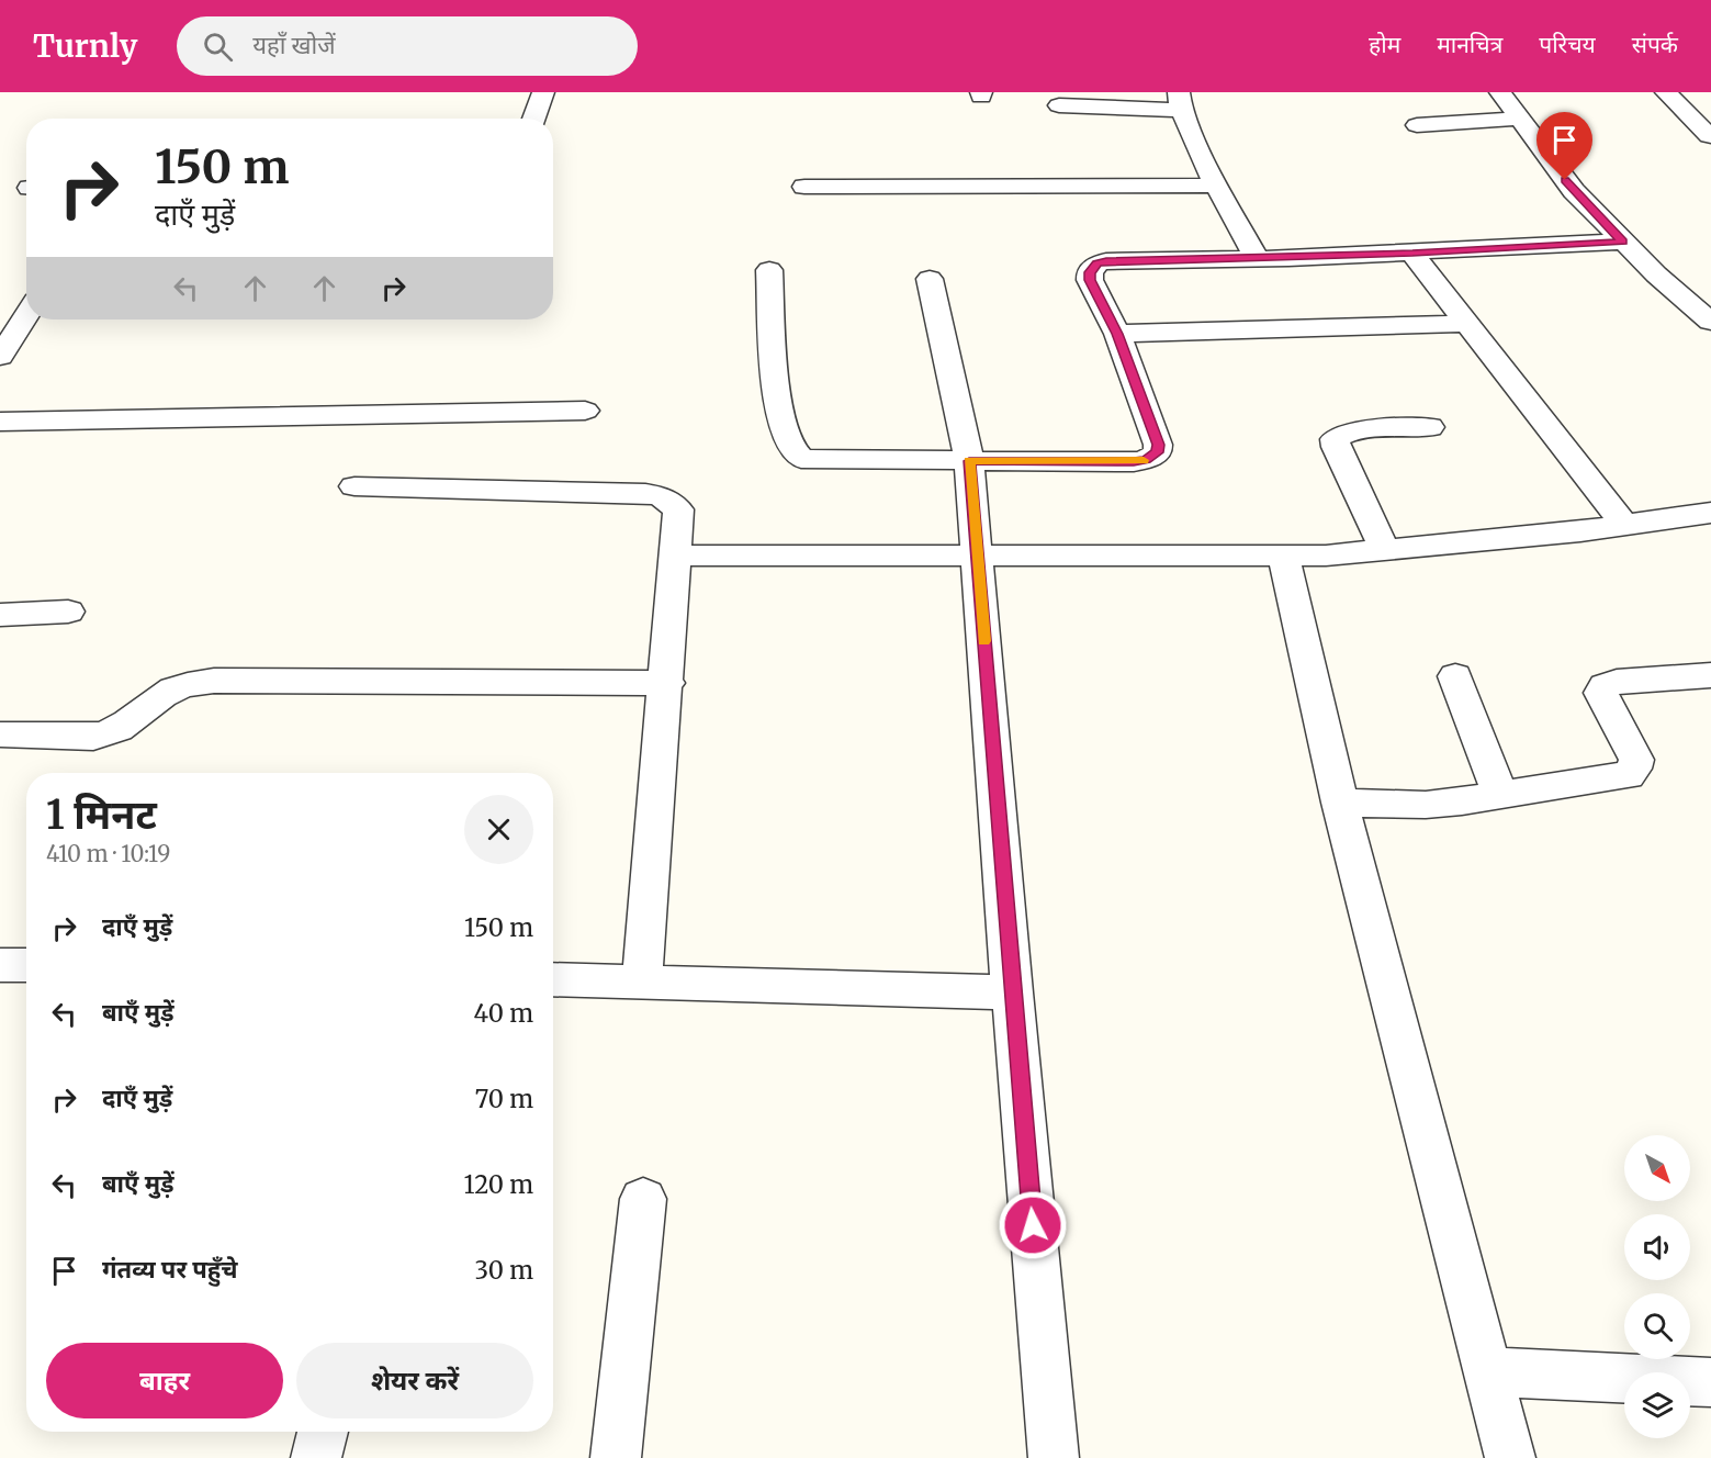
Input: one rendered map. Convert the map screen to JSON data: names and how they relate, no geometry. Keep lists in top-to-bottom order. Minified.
{"north":"bottom right","page":{"header":"Turnly","search":"यहाँ खोजें","nav":["होम","मानचित्र","परिचय","संपर्क"],"turn":["150 m","दाएँ मुड़ें"],"heading":["1 मिनट","410 m · 10:19"],"list":[{"name":"दाएँ मुड़ें","value":"150 m"},{"name":"बाएँ मुड़ें","value":"40 m"},{"name":"दाएँ मुड़ें","value":"70 m"},{"name":"बाएँ मुड़ें","value":"120 m"},{"name":"गंतव्य पर पहुँचे","value":"30 m"}],"buttons":["बाहर","शेयर करें"]}}
